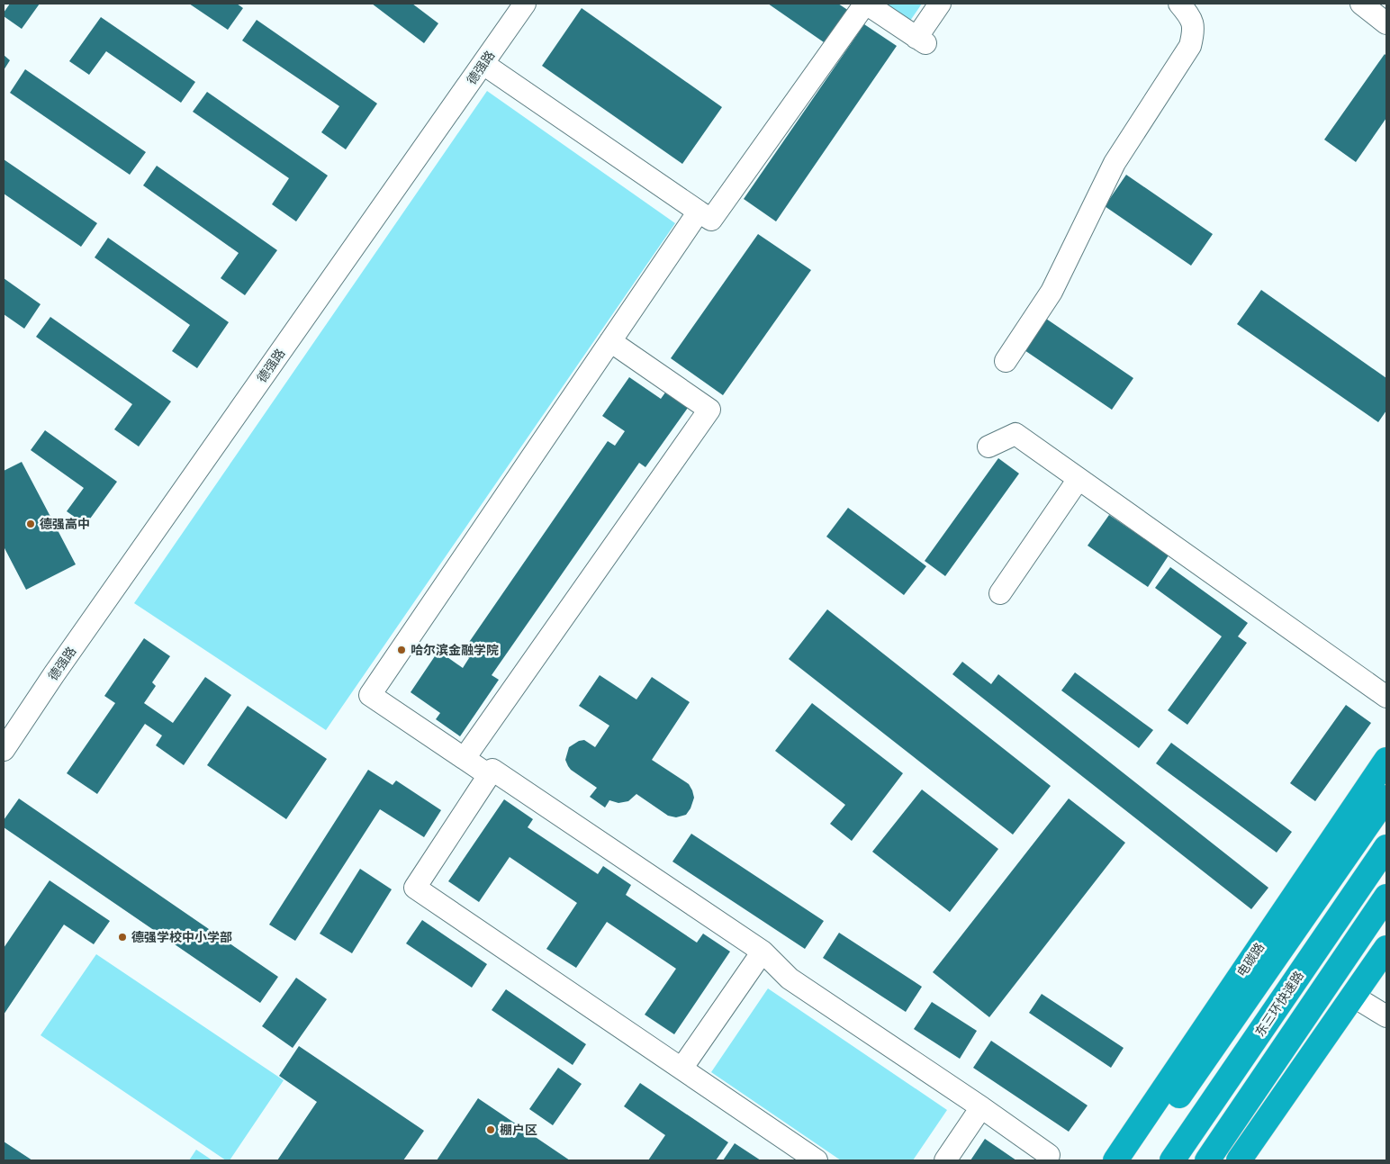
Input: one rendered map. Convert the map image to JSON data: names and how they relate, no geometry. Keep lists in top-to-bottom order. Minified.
{"streets":{"highway":["电碳路","东三环快速路"],"street":["德强路"]},"places":["德强高中","哈尔滨金融学院","德强学校中小学部","棚户区"]}
